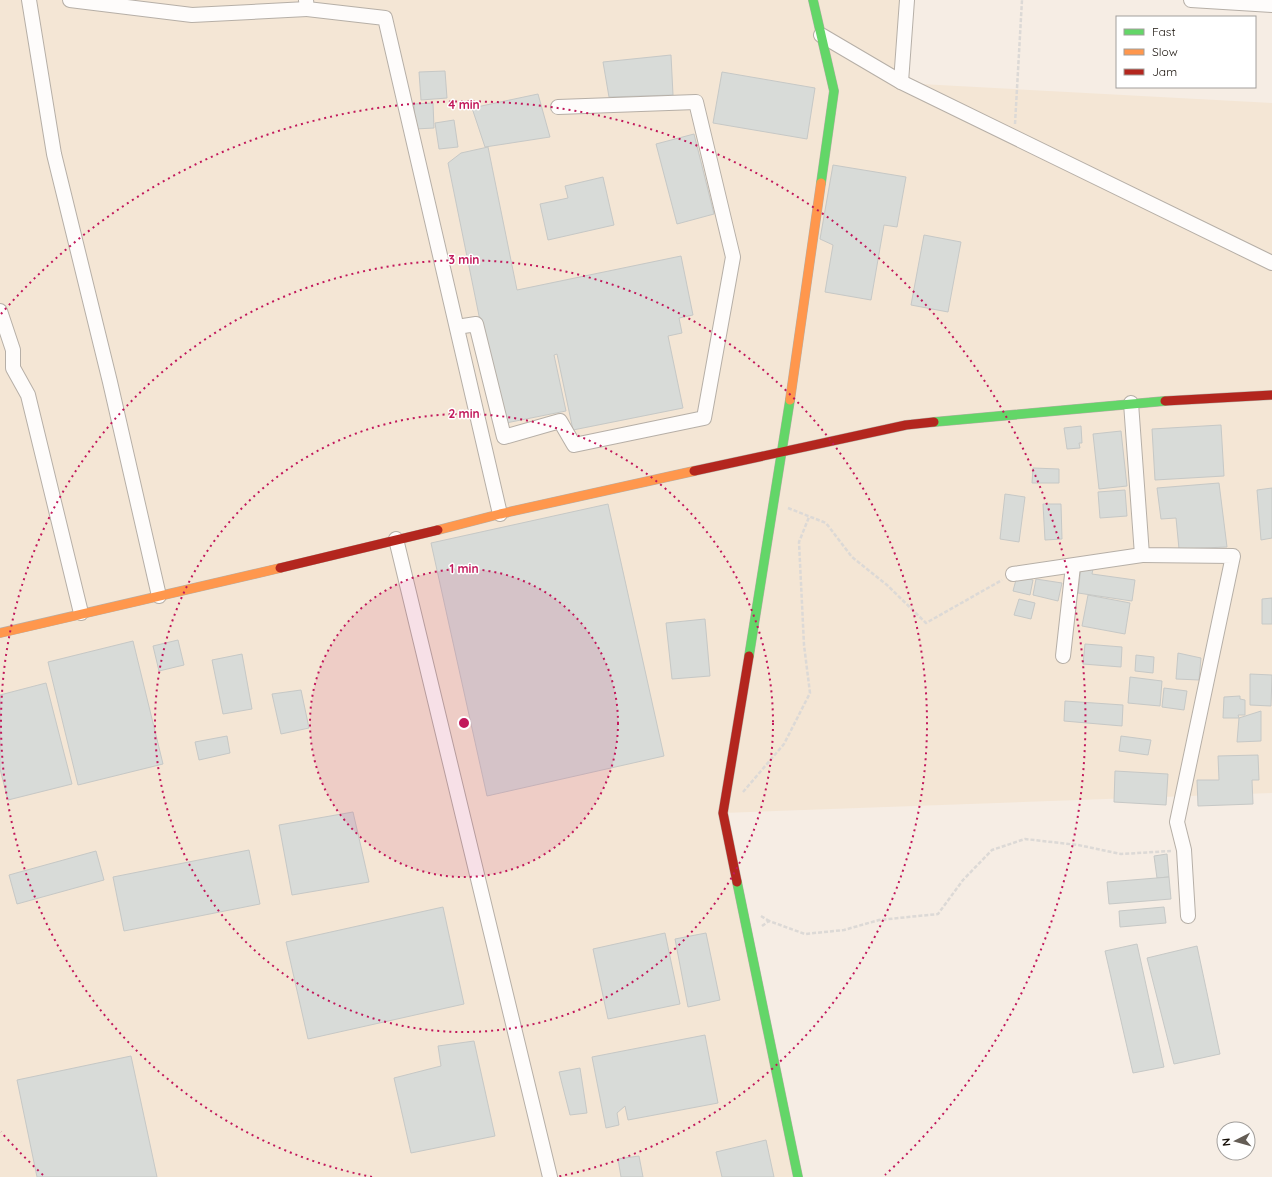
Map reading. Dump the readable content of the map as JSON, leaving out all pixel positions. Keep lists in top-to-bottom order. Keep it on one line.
{"legend":["Fast","Slow","Jam"],"north":"left","rings":["4 min","3 min","2 min","1 min"]}
